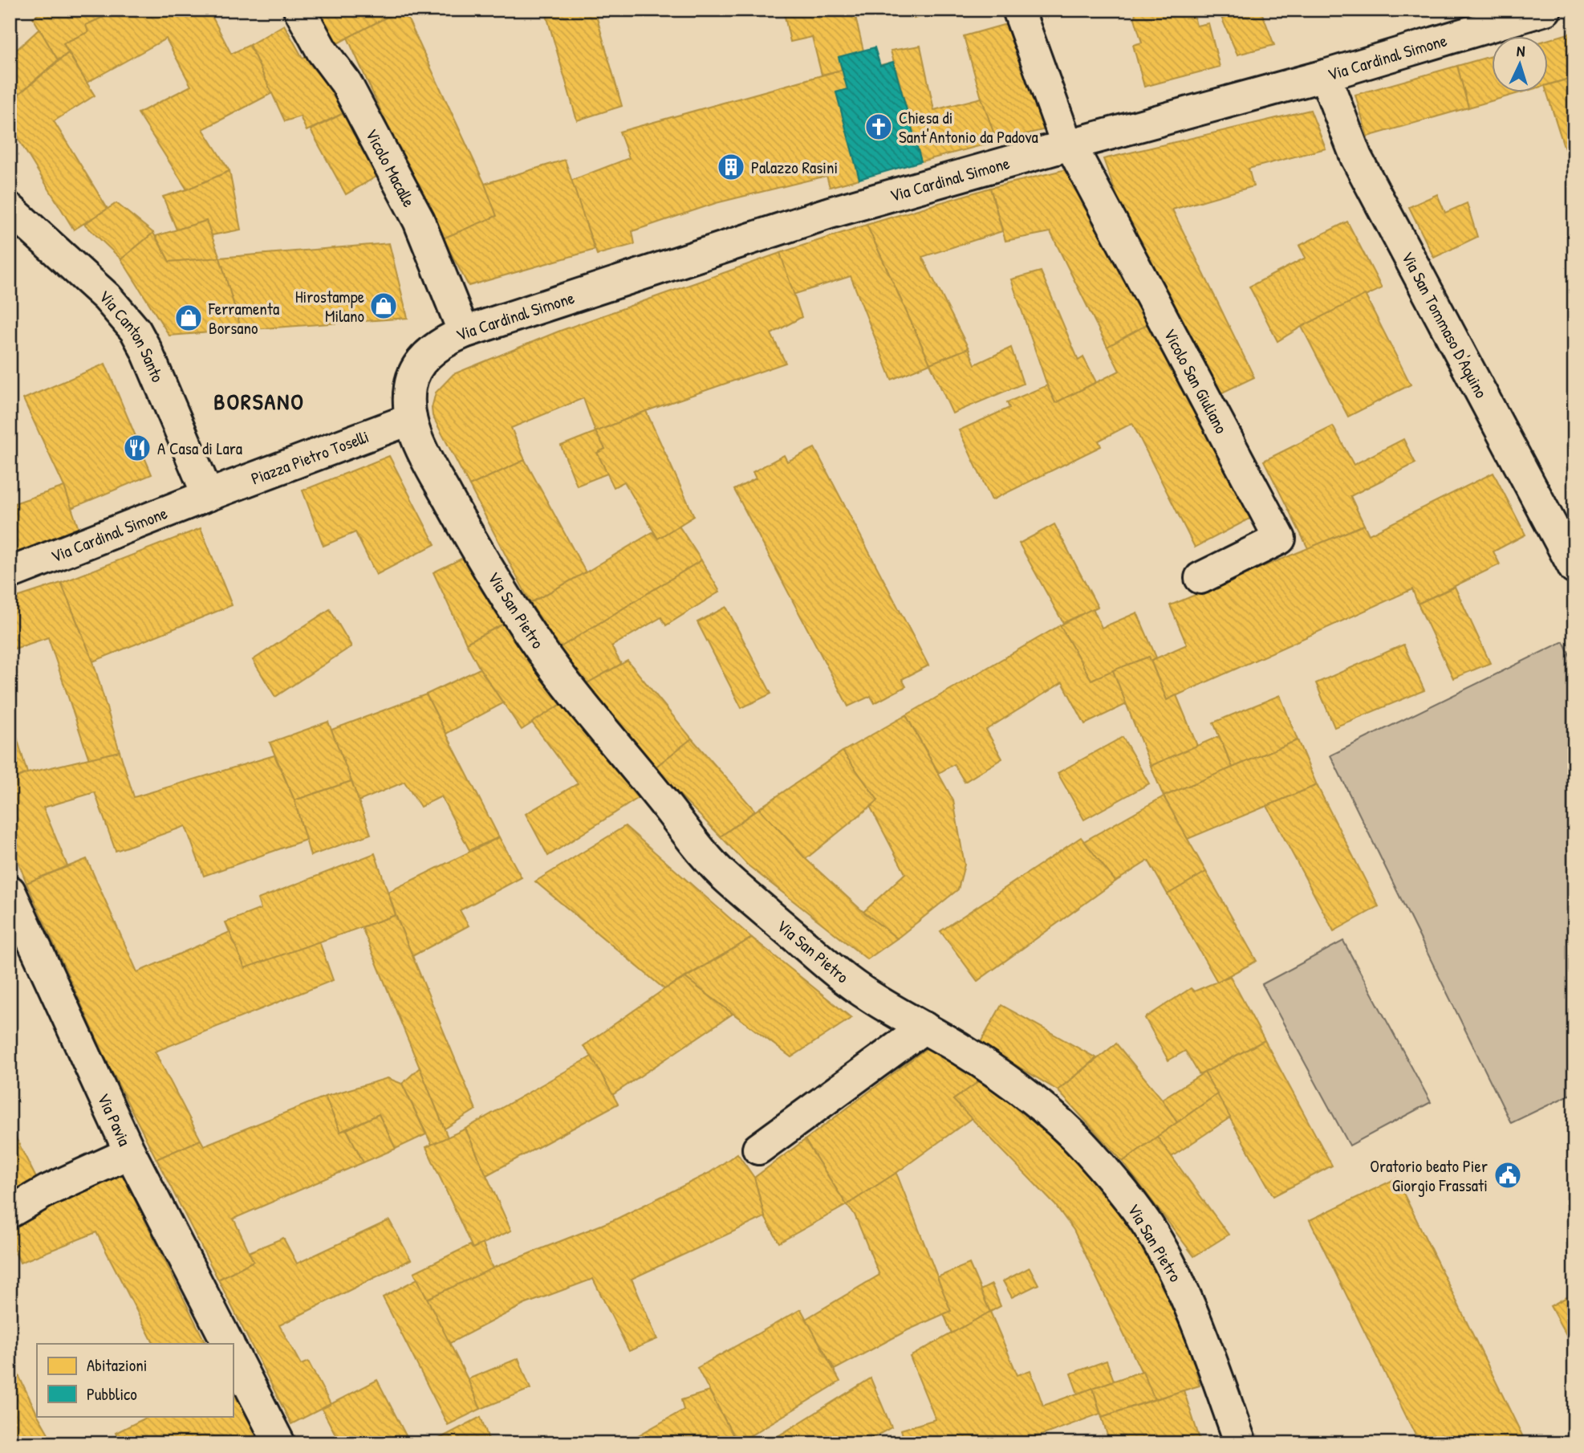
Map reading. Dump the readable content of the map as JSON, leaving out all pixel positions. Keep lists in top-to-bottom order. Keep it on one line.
{"streets":{"street":["Via Cardinal Simone","Vicolo Macalle","Via San Tommaso D'Aquino","Via Canton Santo","Vicolo San Giuliano","Piazza Pietro Toselli","Via San Pietro","Via Pavia"]},"crossings":[["Via Cardinal Simone","Vicolo Macalle"],["Via Cardinal Simone","Via San Tommaso D'Aquino"],["Via Cardinal Simone","Via Canton Santo"],["Via Cardinal Simone","Vicolo San Giuliano"],["Via Cardinal Simone","Piazza Pietro Toselli"],["Via Cardinal Simone","Via San Pietro"],["Via Canton Santo","Piazza Pietro Toselli"],["Piazza Pietro Toselli","Via San Pietro"]],"districts":["BORSANO"],"places":{"church":["Chiesa di Sant'Antonio da Padova"],"building":["Palazzo Rasini"],"shop":["Hirostampe Milano","Ferramenta Borsano"],"restaurant":["A Casa di Lara"],"public building":["Oratorio beato Pier Giorgio Frassati"]},"legend":["Abitazioni","Pubblico"],"north":"top"}
